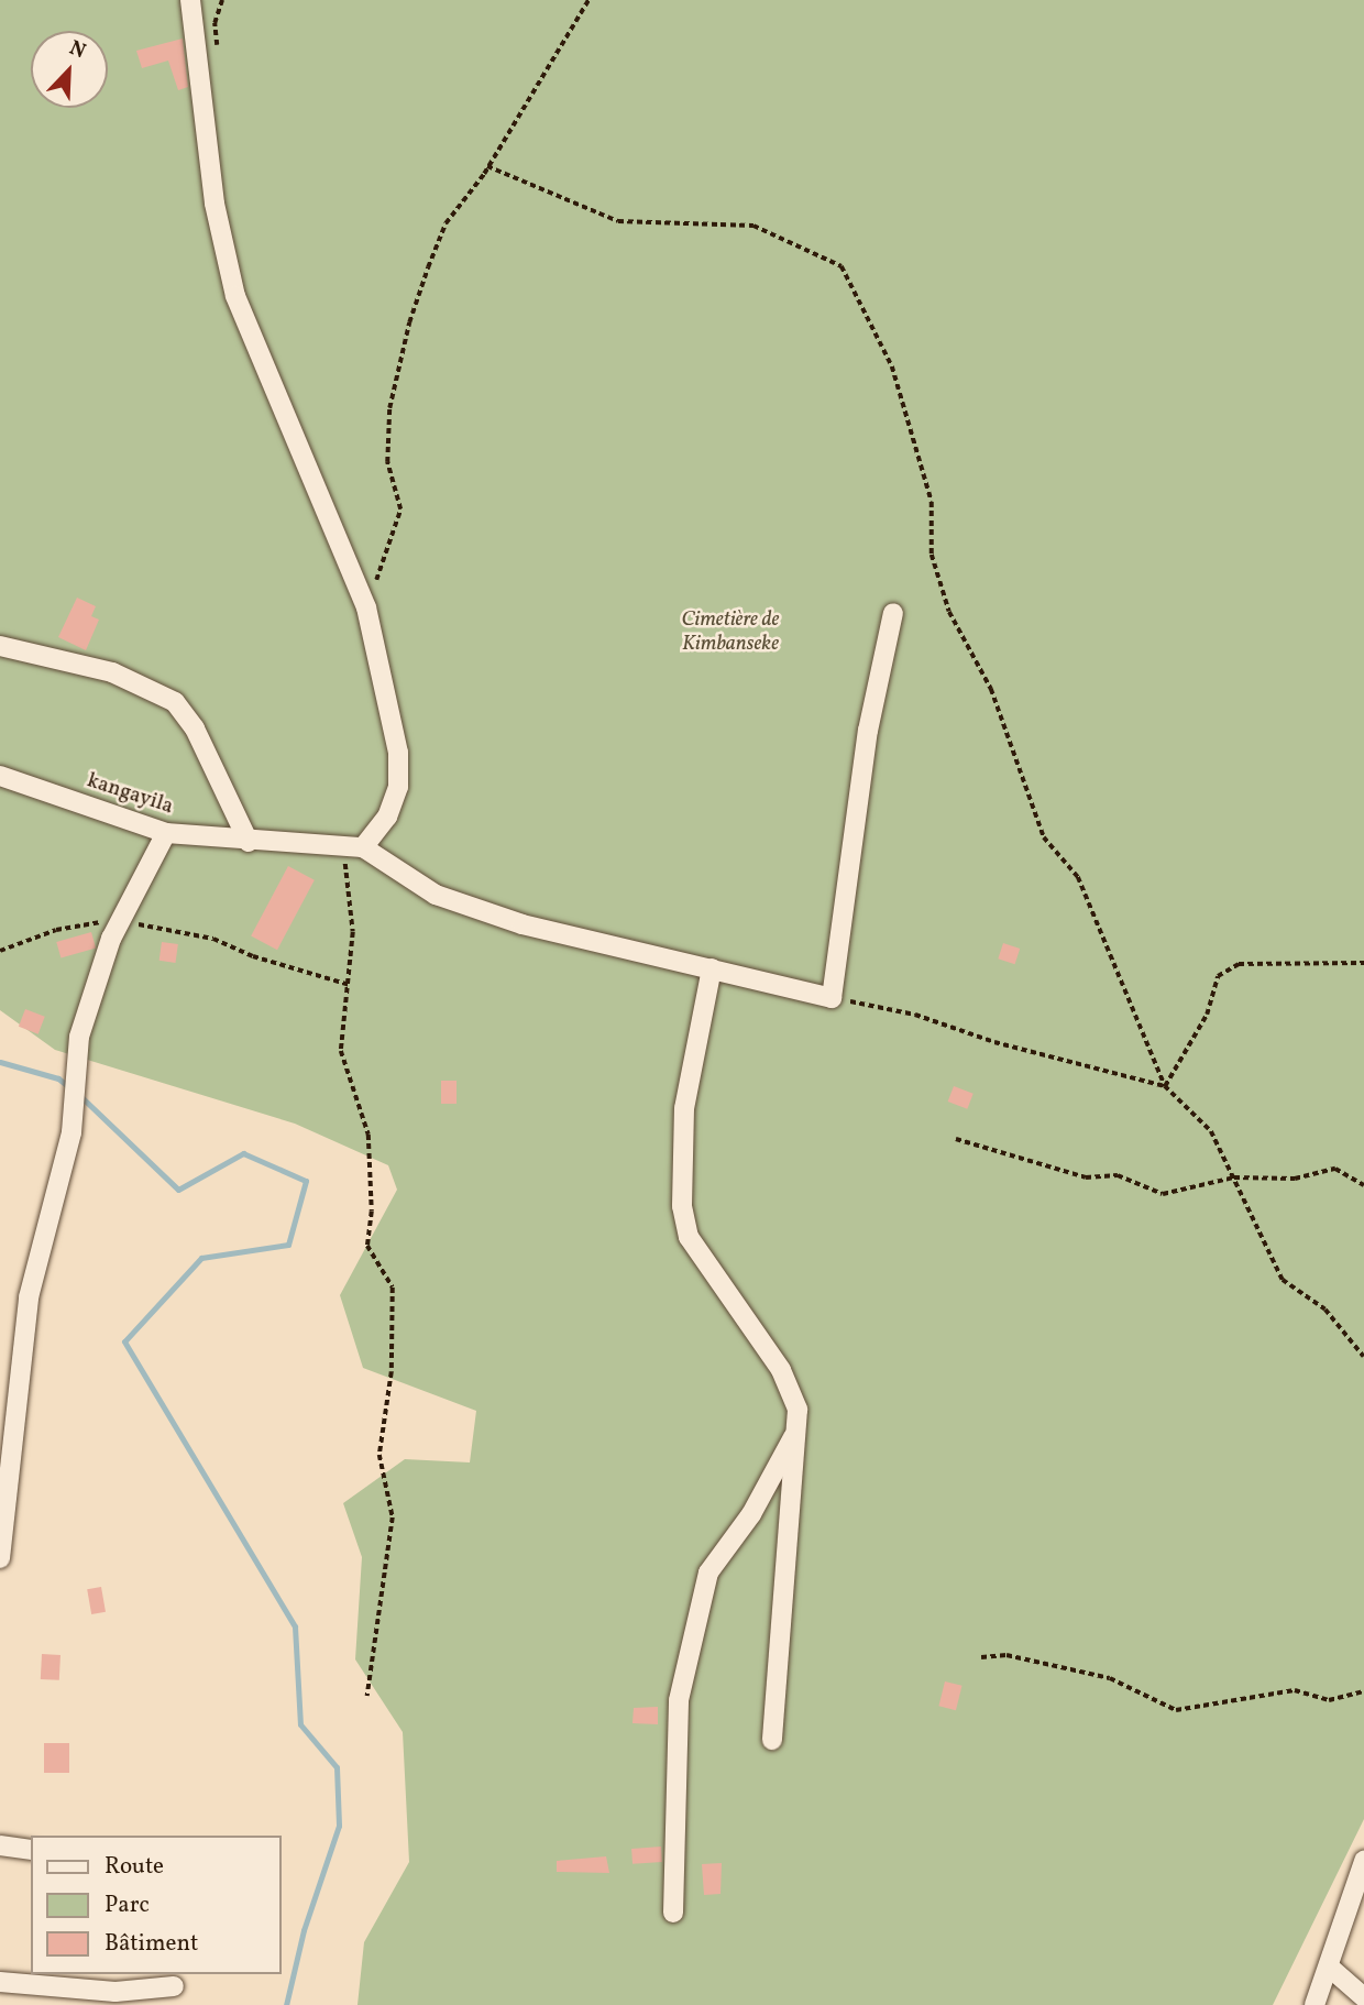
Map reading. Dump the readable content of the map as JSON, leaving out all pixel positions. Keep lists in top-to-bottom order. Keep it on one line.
{"streets":{"street":["kangayila"]},"parks":["Cimetière de Kimbanseke"],"legend":["Route","Parc","Bâtiment"],"north":"top right"}
